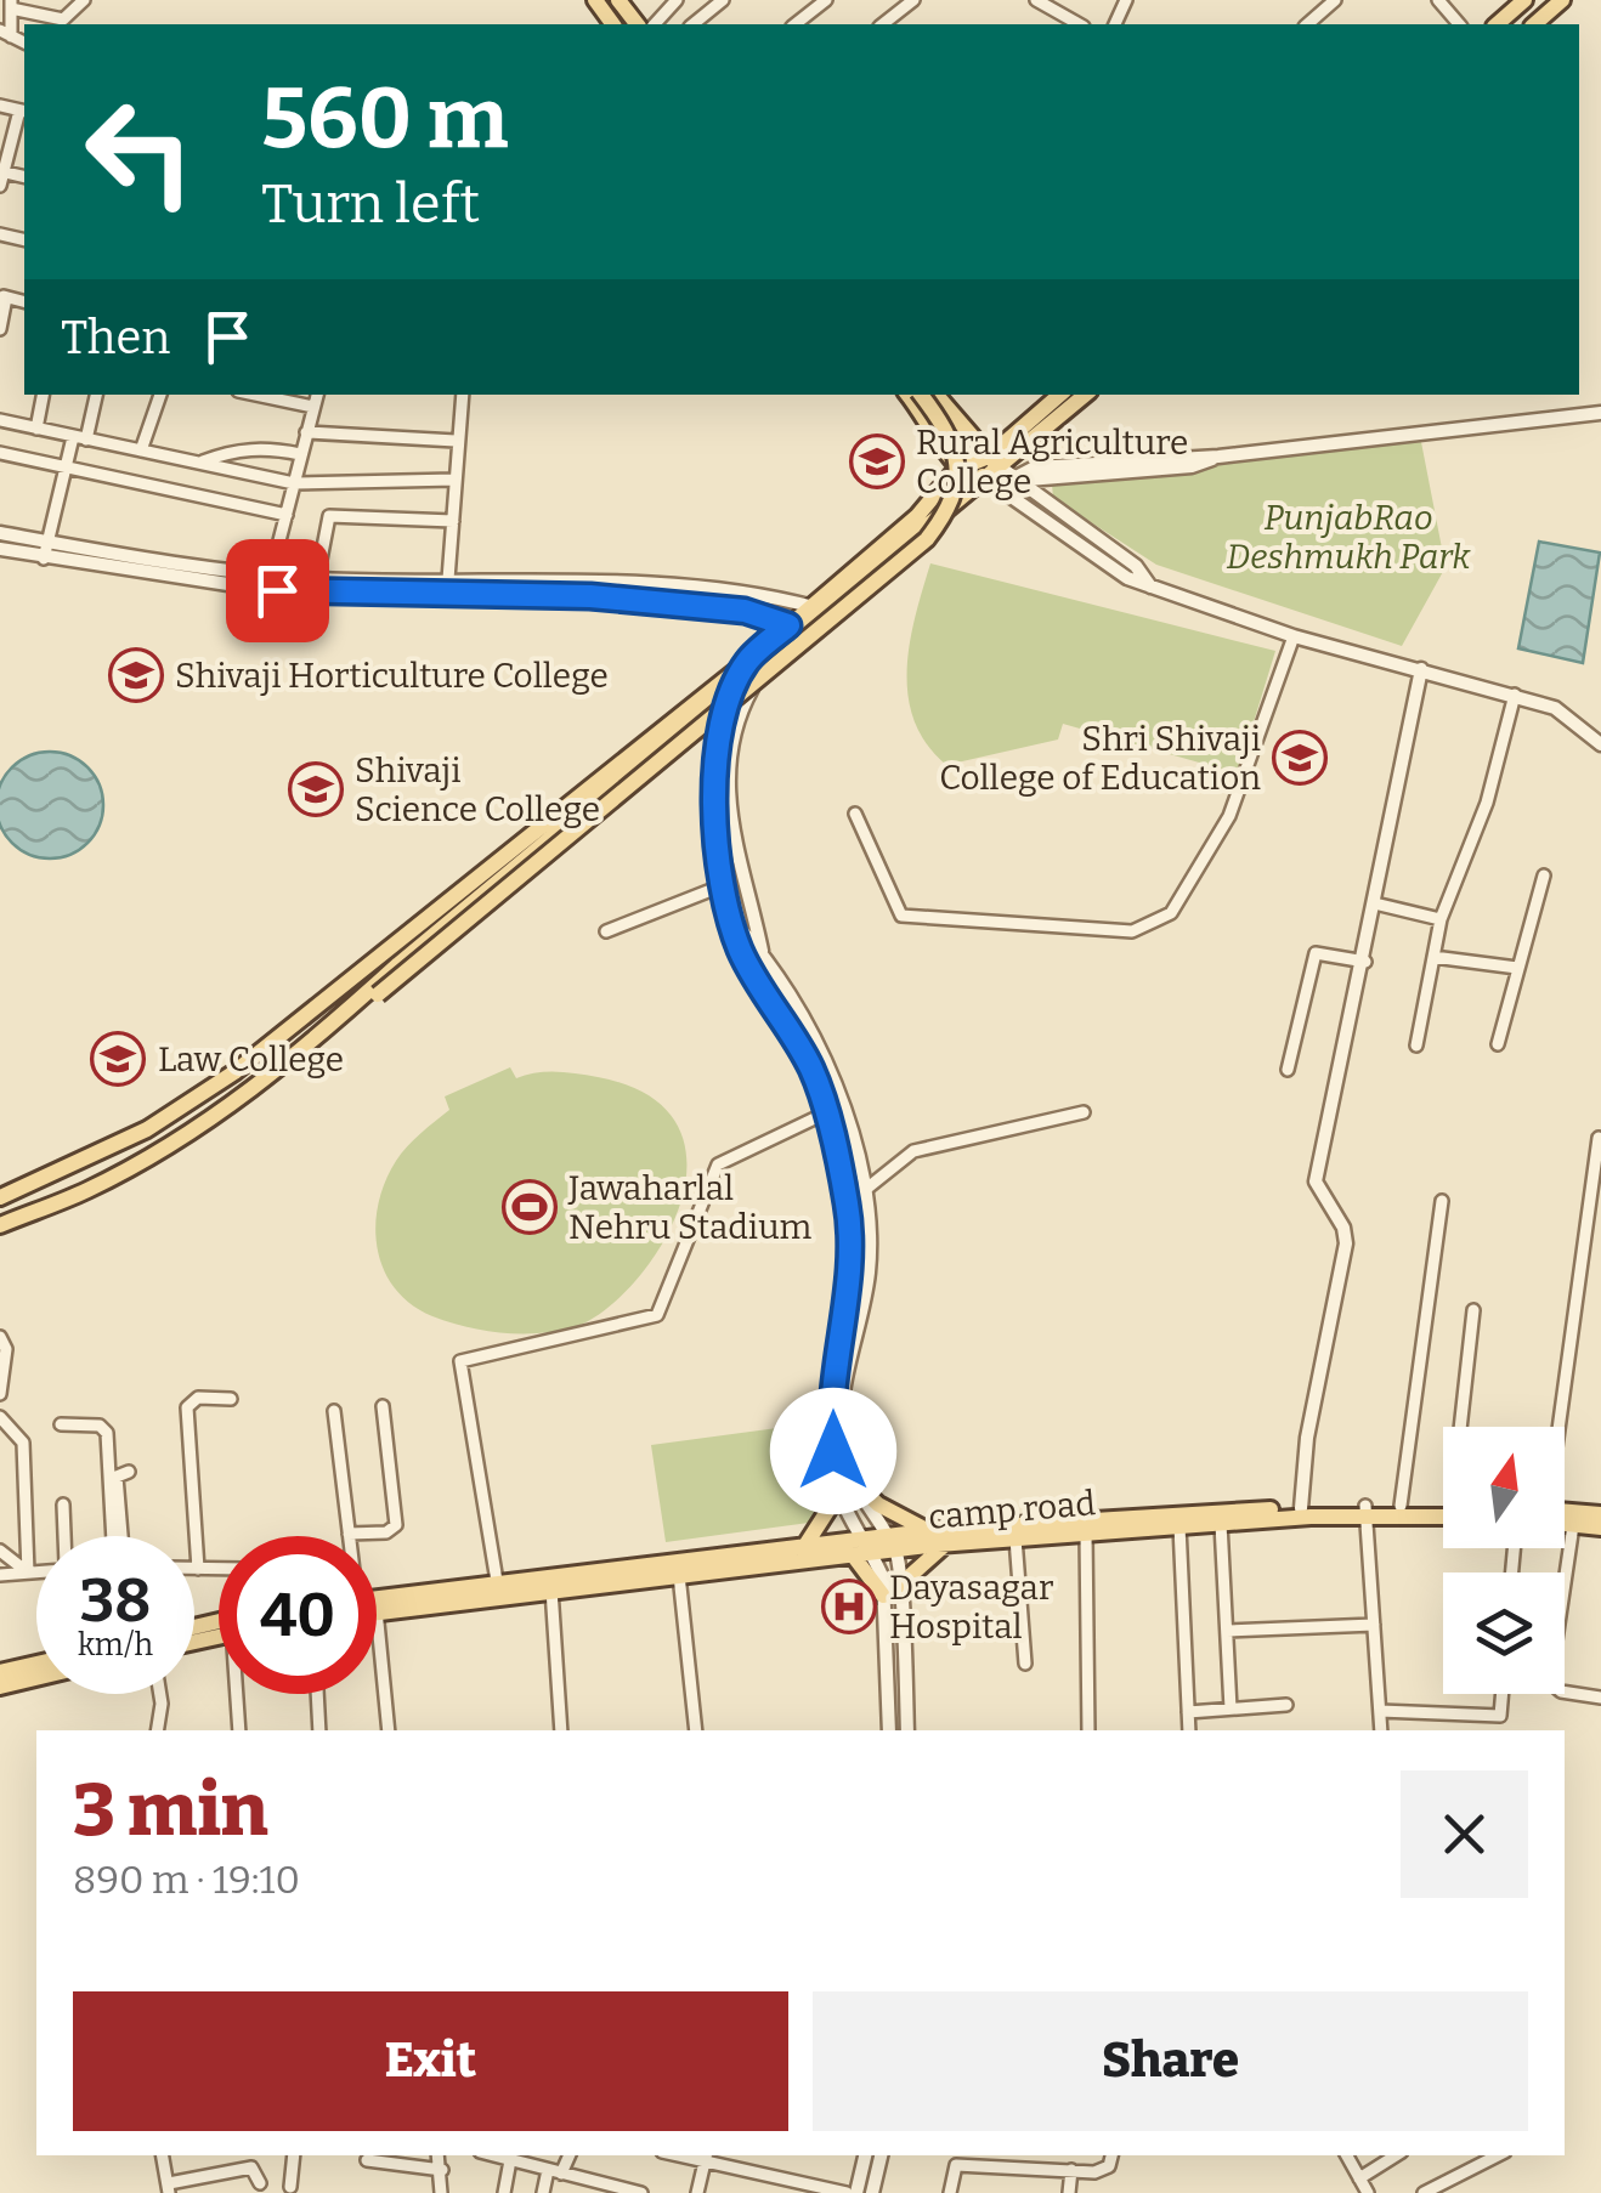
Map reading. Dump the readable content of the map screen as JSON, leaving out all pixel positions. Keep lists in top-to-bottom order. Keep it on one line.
{"streets":{"main road":["camp road"]},"parks":["PunjabRao Deshmukh Park"],"places":{"school or university":["Rural Agriculture College","Shivaji Horticulture College","Shri Shivaji College of Education","Shivaji Science College","Law College"],"sports":["Jawaharlal Nehru Stadium"],"hospital":["Dayasagar Hospital"]},"north":"top","page":{"turn":["560 m","Turn left"],"then":"Then","speed":"38 km/h","limit":"40","heading":["3 min","890 m · 19:10"],"buttons":["Exit","Share"]}}
